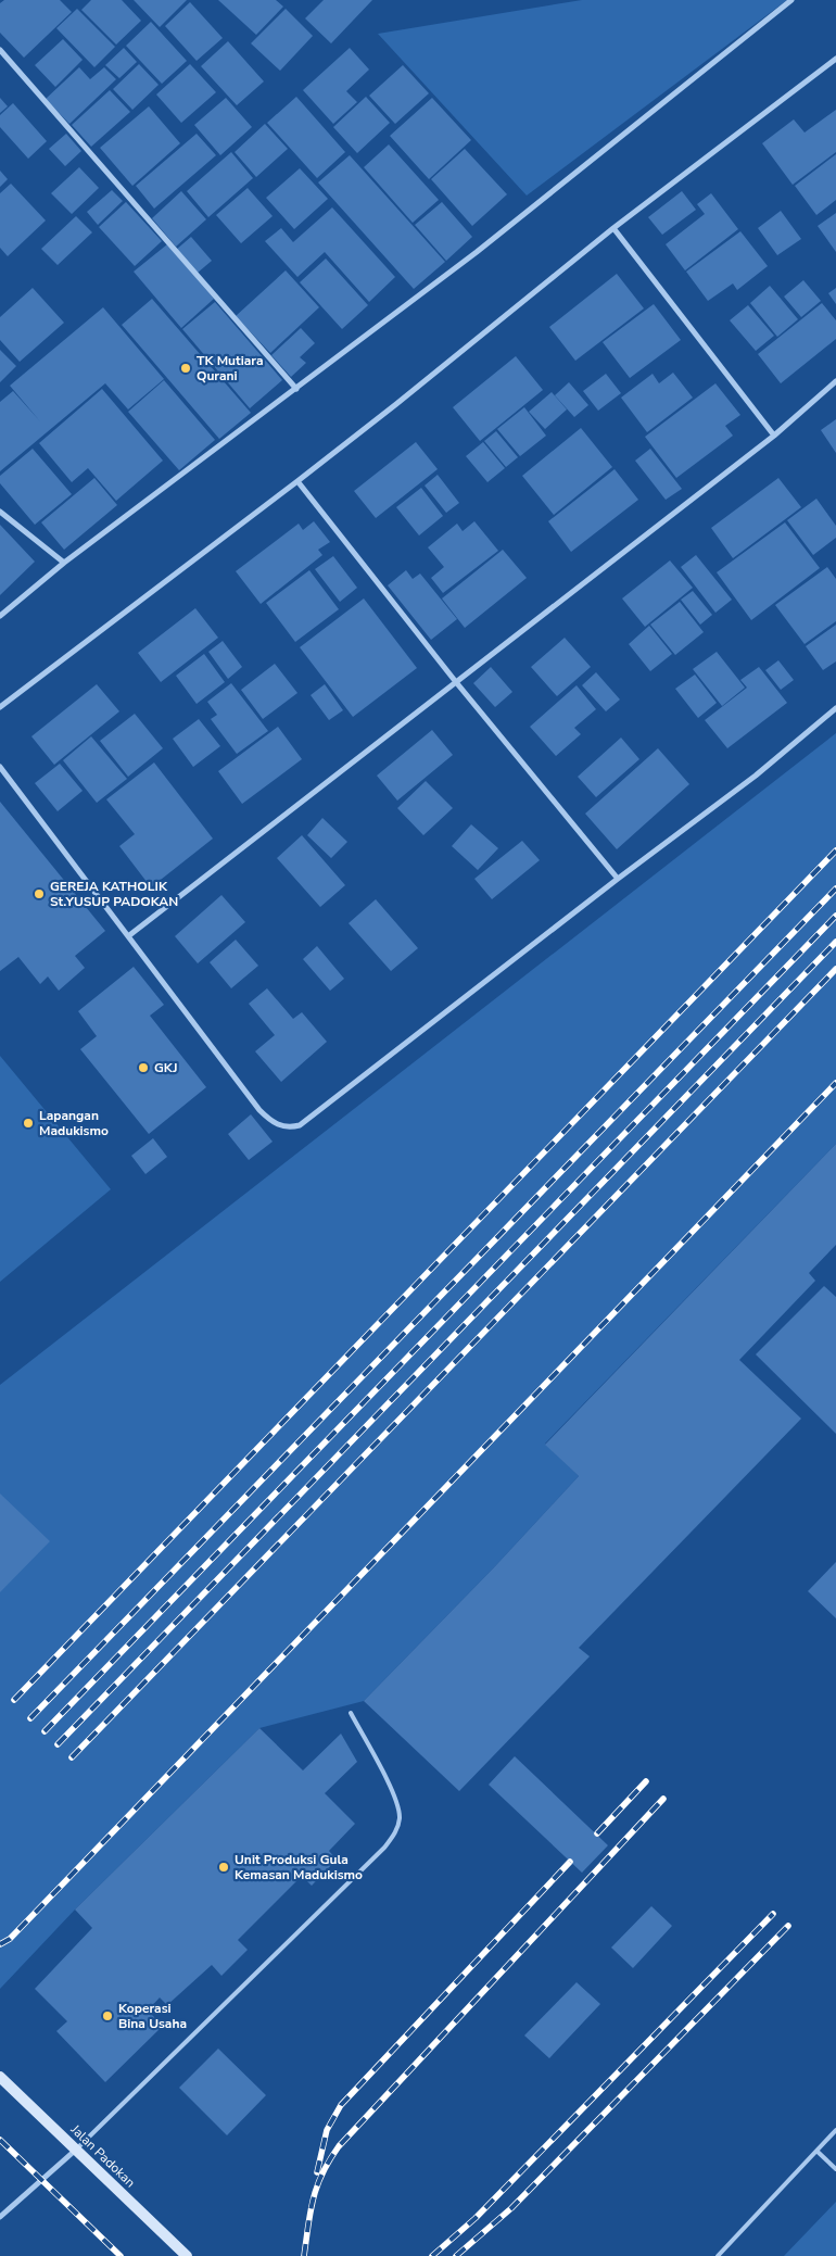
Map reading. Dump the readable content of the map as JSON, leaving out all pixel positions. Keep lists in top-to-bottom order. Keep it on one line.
{"streets":{"street":["Jalan Padokan"]},"places":["TK Mutiara Qurani","GEREJA KATHOLIK St.YUSUP PADOKAN","GKJ","Lapangan Madukismo","Unit Produksi Gula Kemasan Madukismo","Koperasi Bina Usaha"]}
